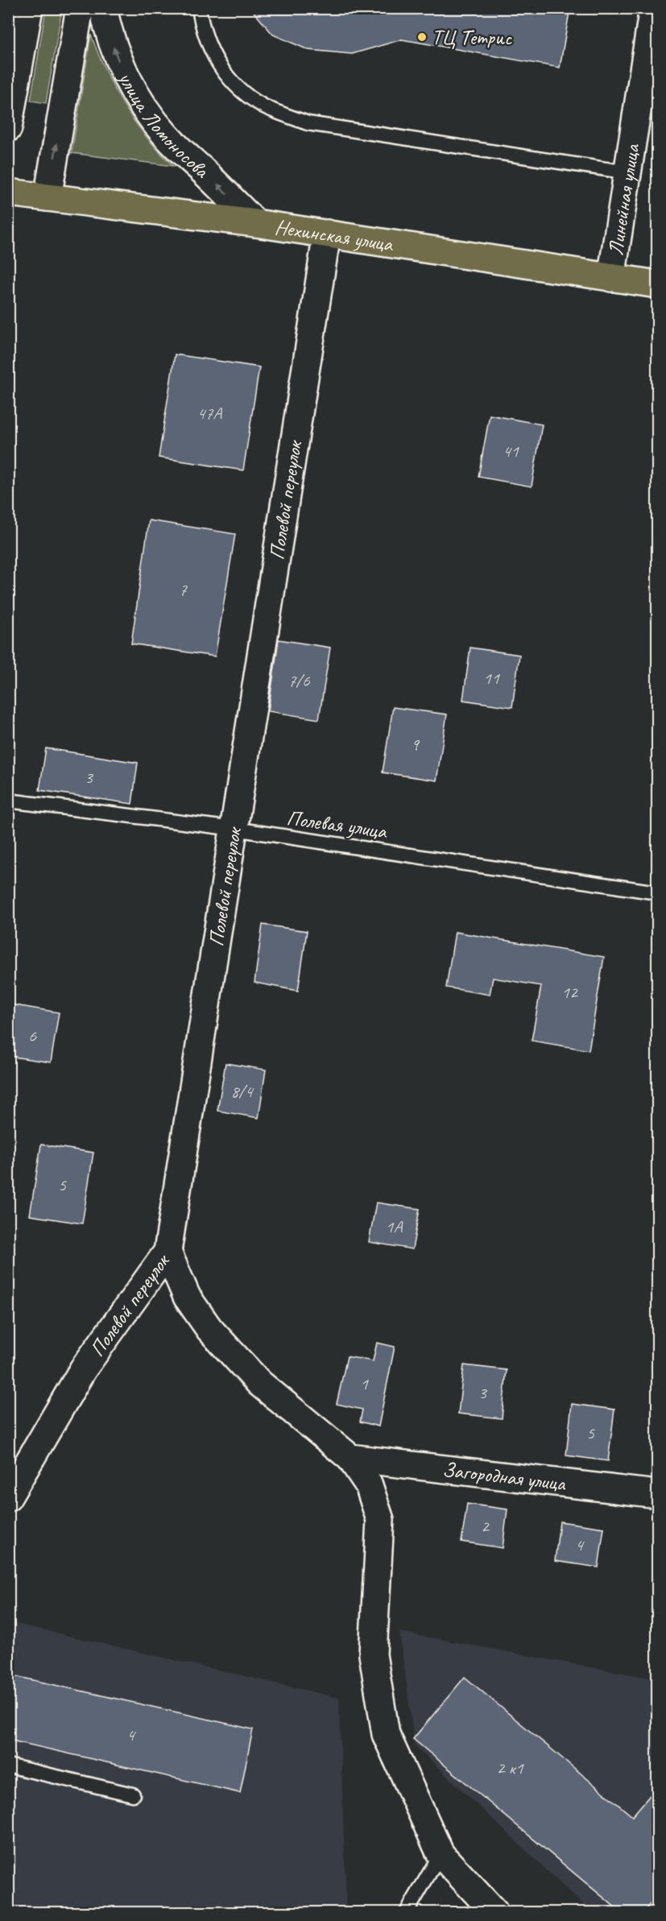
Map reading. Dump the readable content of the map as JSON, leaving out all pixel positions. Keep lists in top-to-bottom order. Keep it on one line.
{"streets":{"main road":["Нехинская улица"],"street":["улица Ломоносова","Линейная улица","Полевой переулок","Загородная улица"],"lane":["Полевая улица"]},"crossings":[["улица Ломоносова","Нехинская улица"],["Линейная улица","Нехинская улица"],["Нехинская улица","Полевой переулок"],["Полевой переулок","Полевая улица"]],"one_way":["улица Ломоносова"],"places":["ТЦ Тетрис"],"house_numbers":["47А","41","7","11","7/6","9","3","12","6","8/4","5","1А","1","3","5","2","4","4","2 к1"]}
